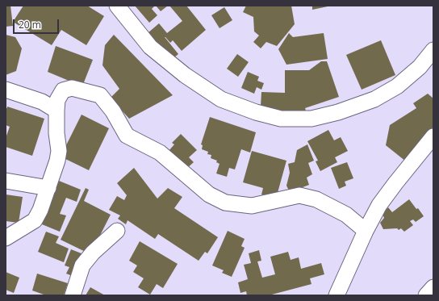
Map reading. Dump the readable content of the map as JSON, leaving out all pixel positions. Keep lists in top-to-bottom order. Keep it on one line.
{"scale_bar":"20 m"}
